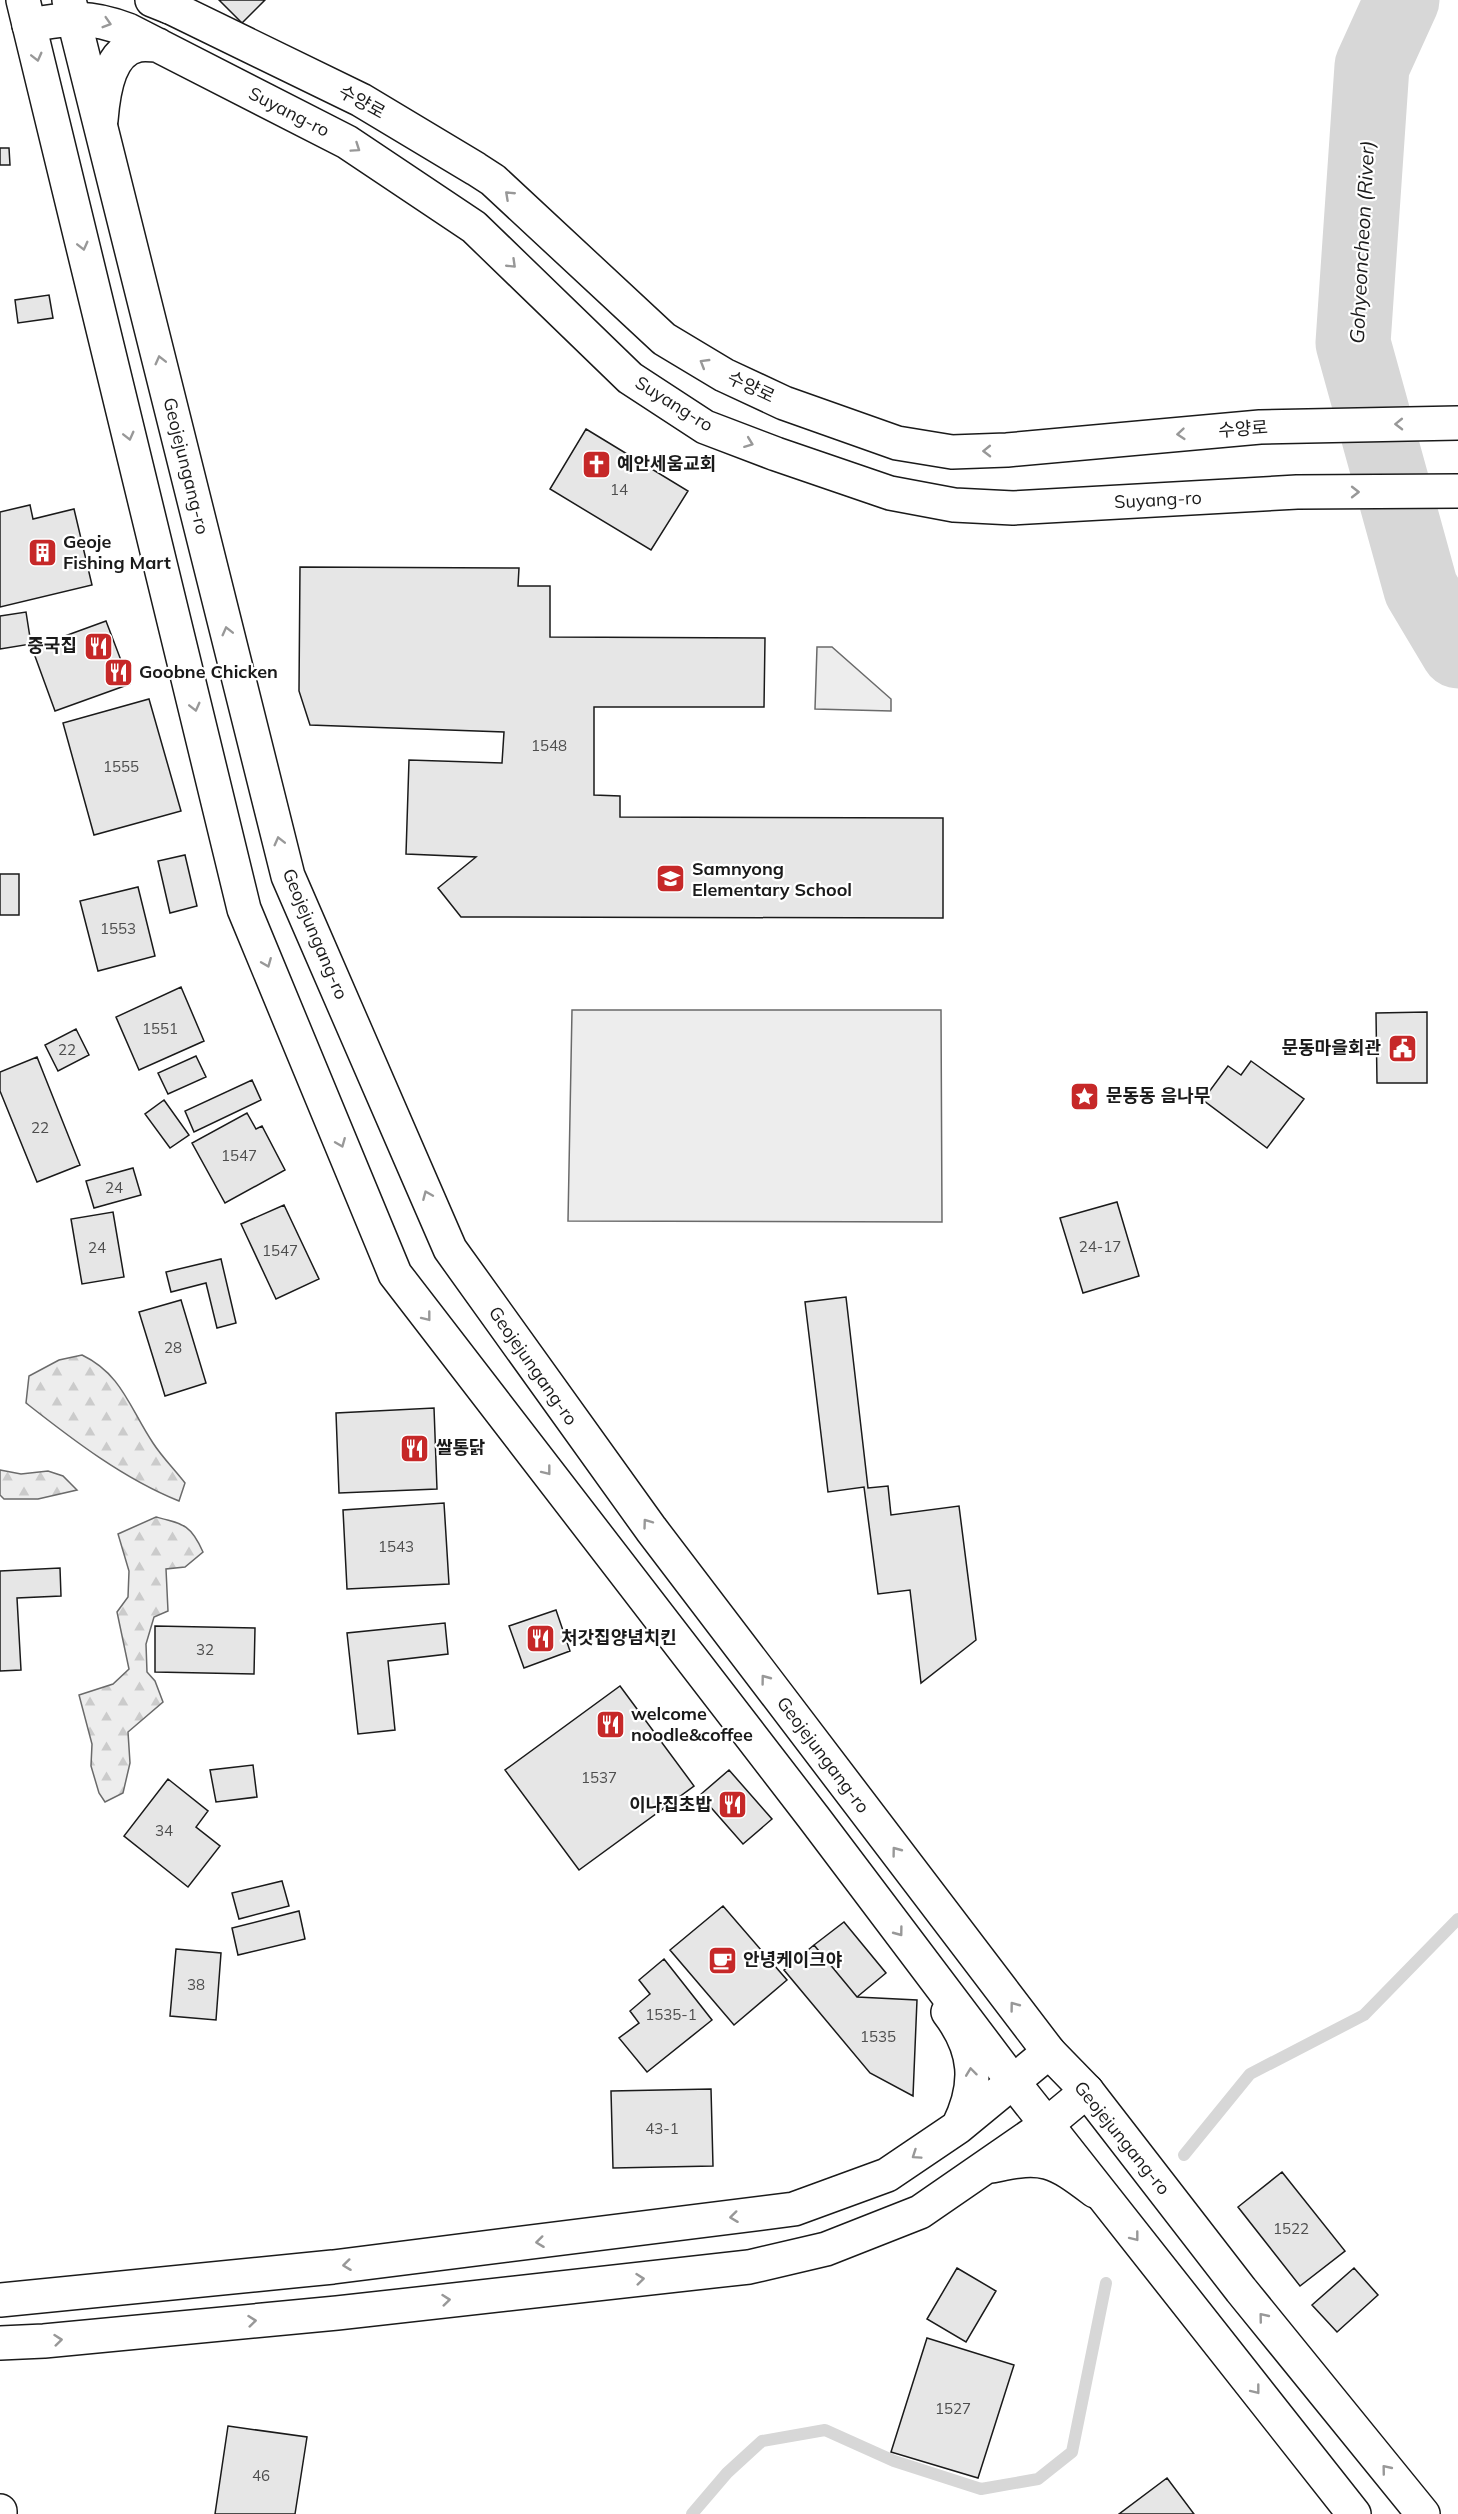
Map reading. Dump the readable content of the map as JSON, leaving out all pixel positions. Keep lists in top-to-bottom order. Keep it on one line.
{"streets":{"main road":["수양로","Suyang-ro","Geojejungang-ro"]},"crossings":[["Suyang-ro","Geojejungang-ro"]],"one_way":["수양로","Suyang-ro"],"water":["Gohyeoncheon (River)"],"places":{"church":["예안세움교회"],"building":["Geoje Fishing Mart"],"restaurant":["중국집","Goobne Chicken","쌀통닭","처갓집양념치킨","welcome noodle&coffee","이나집초밥"],"school or university":["Samnyong Elementary School"],"public building":["문동마을회관"],"place":["문동동 음나무"],"cafe":["안녕케이크야"]},"house_numbers":["14","1548","1555","1553","1551","22","22","1547","24","24-17","24","1547","28","1543","32","1537","34","38","1535-1","1535","43-1","1522","1527","46"]}
